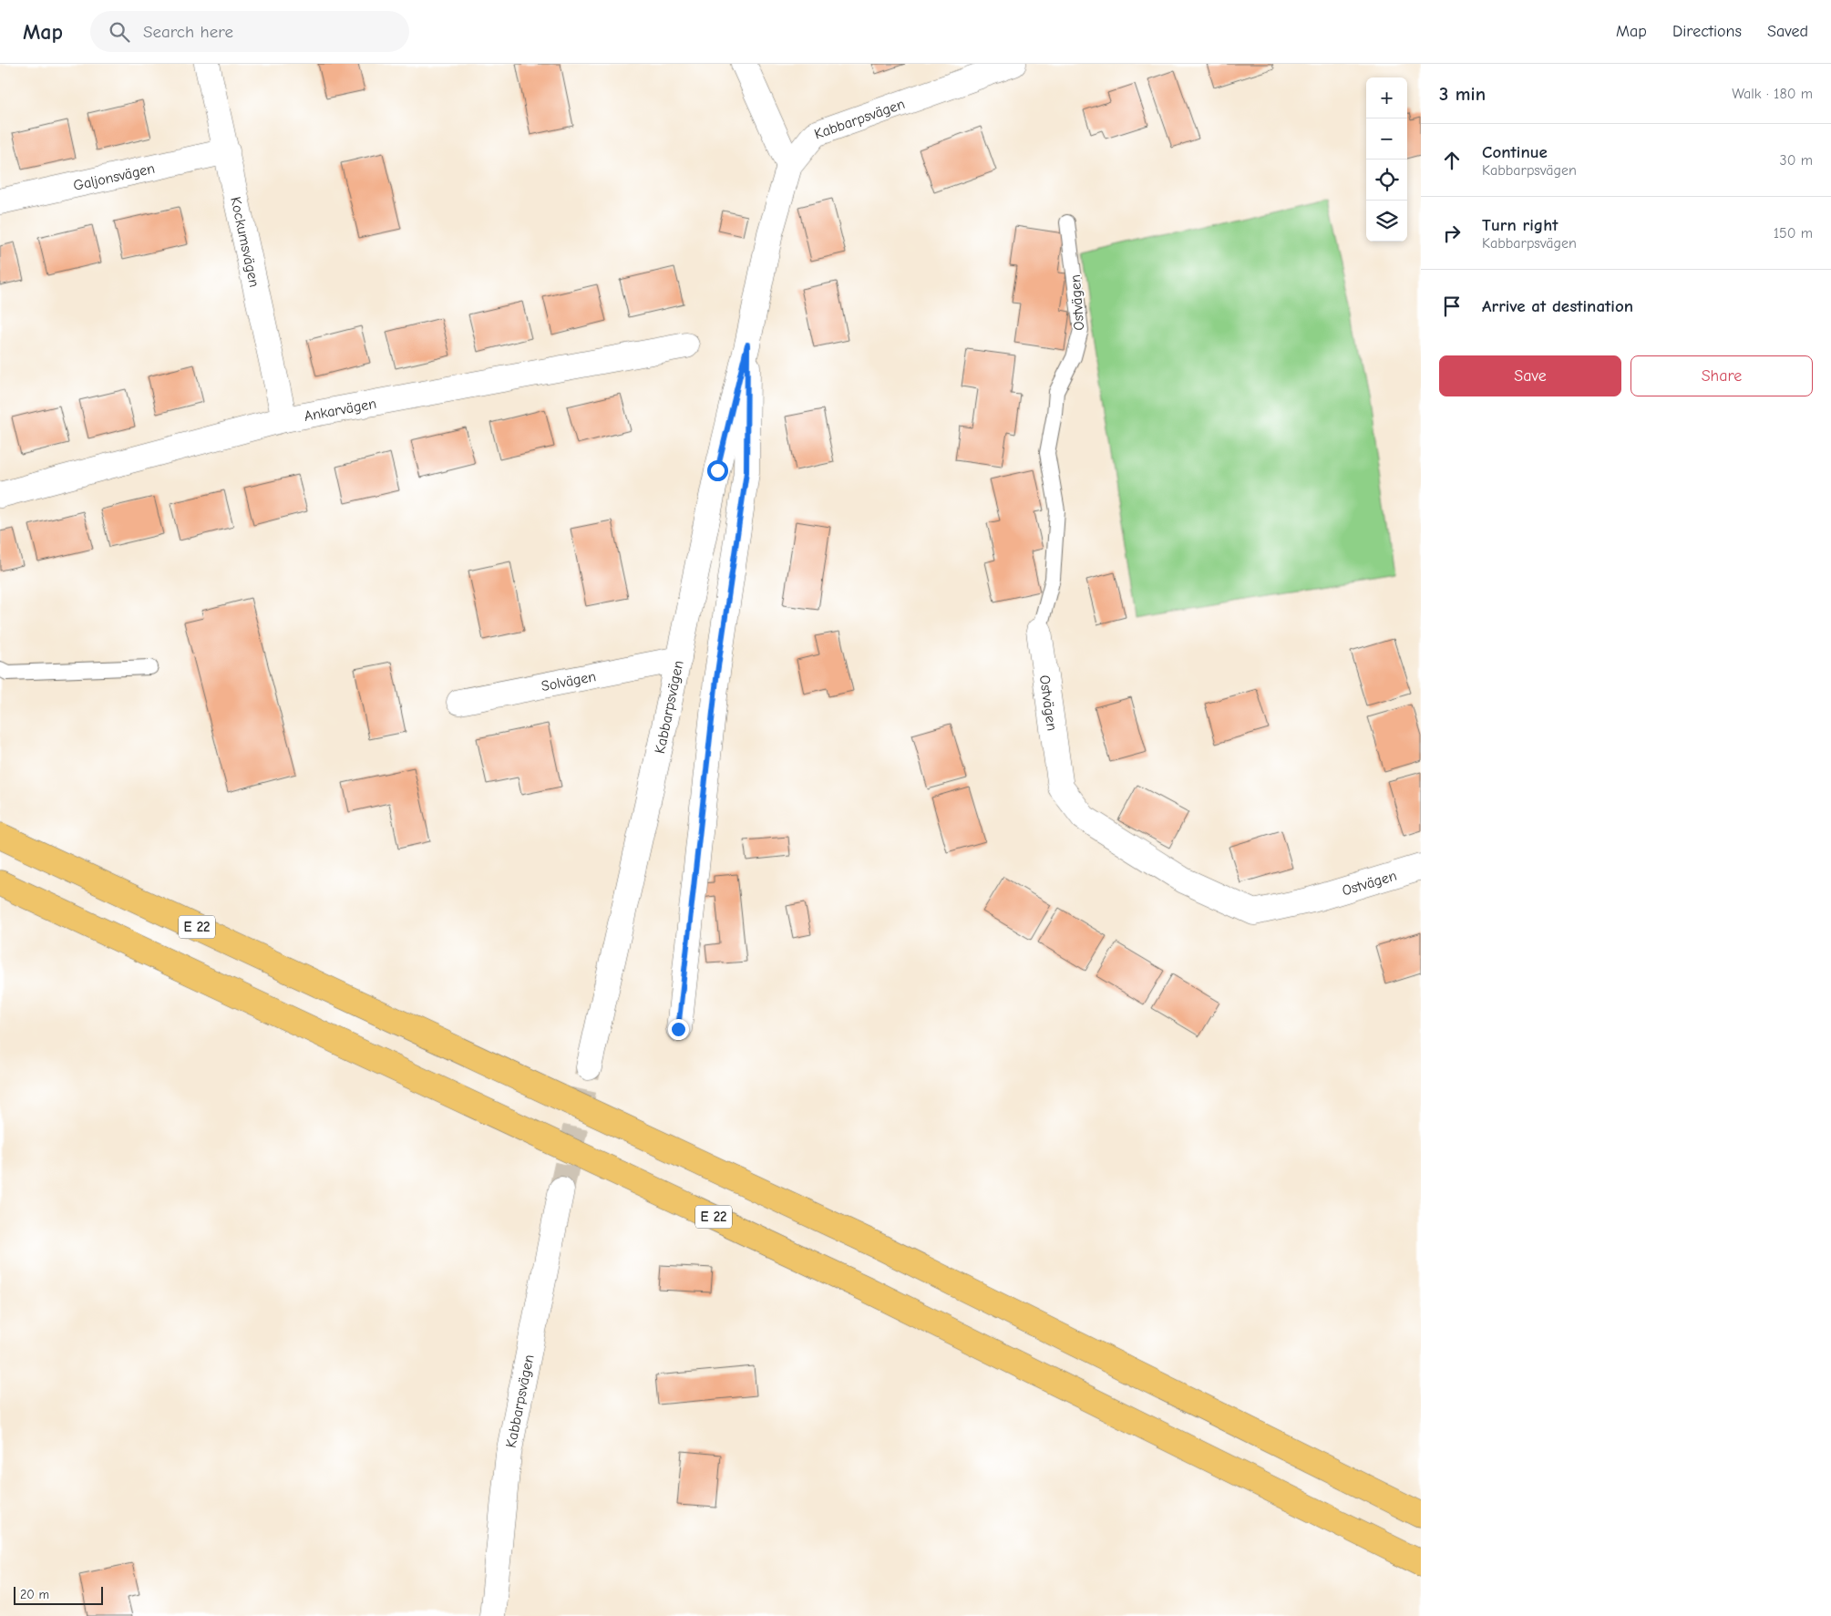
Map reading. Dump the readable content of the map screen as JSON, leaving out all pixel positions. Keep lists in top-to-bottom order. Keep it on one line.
{"streets":{"highway":["E 22"],"street":["Kabbarpsvägen","Galjonsvägen","Kockumsvägen","Ostvägen","Ankarvägen","Solvägen"]},"crossings":[["Kabbarpsvägen","Solvägen"],["Galjonsvägen","Kockumsvägen"],["Kockumsvägen","Ankarvägen"]],"scale_bar":"20 m","page":{"header":"Map","search":"Search here","nav":["Map","Directions","Saved"],"heading":["3 min","Walk · 180 m"],"map_buttons":["+","−"],"list":[["Continue","Kabbarpsvägen","30 m"],["Turn right","Kabbarpsvägen","150 m"],"Arrive at destination"],"buttons":["Save","Share"],"scale":"20 m"}}
